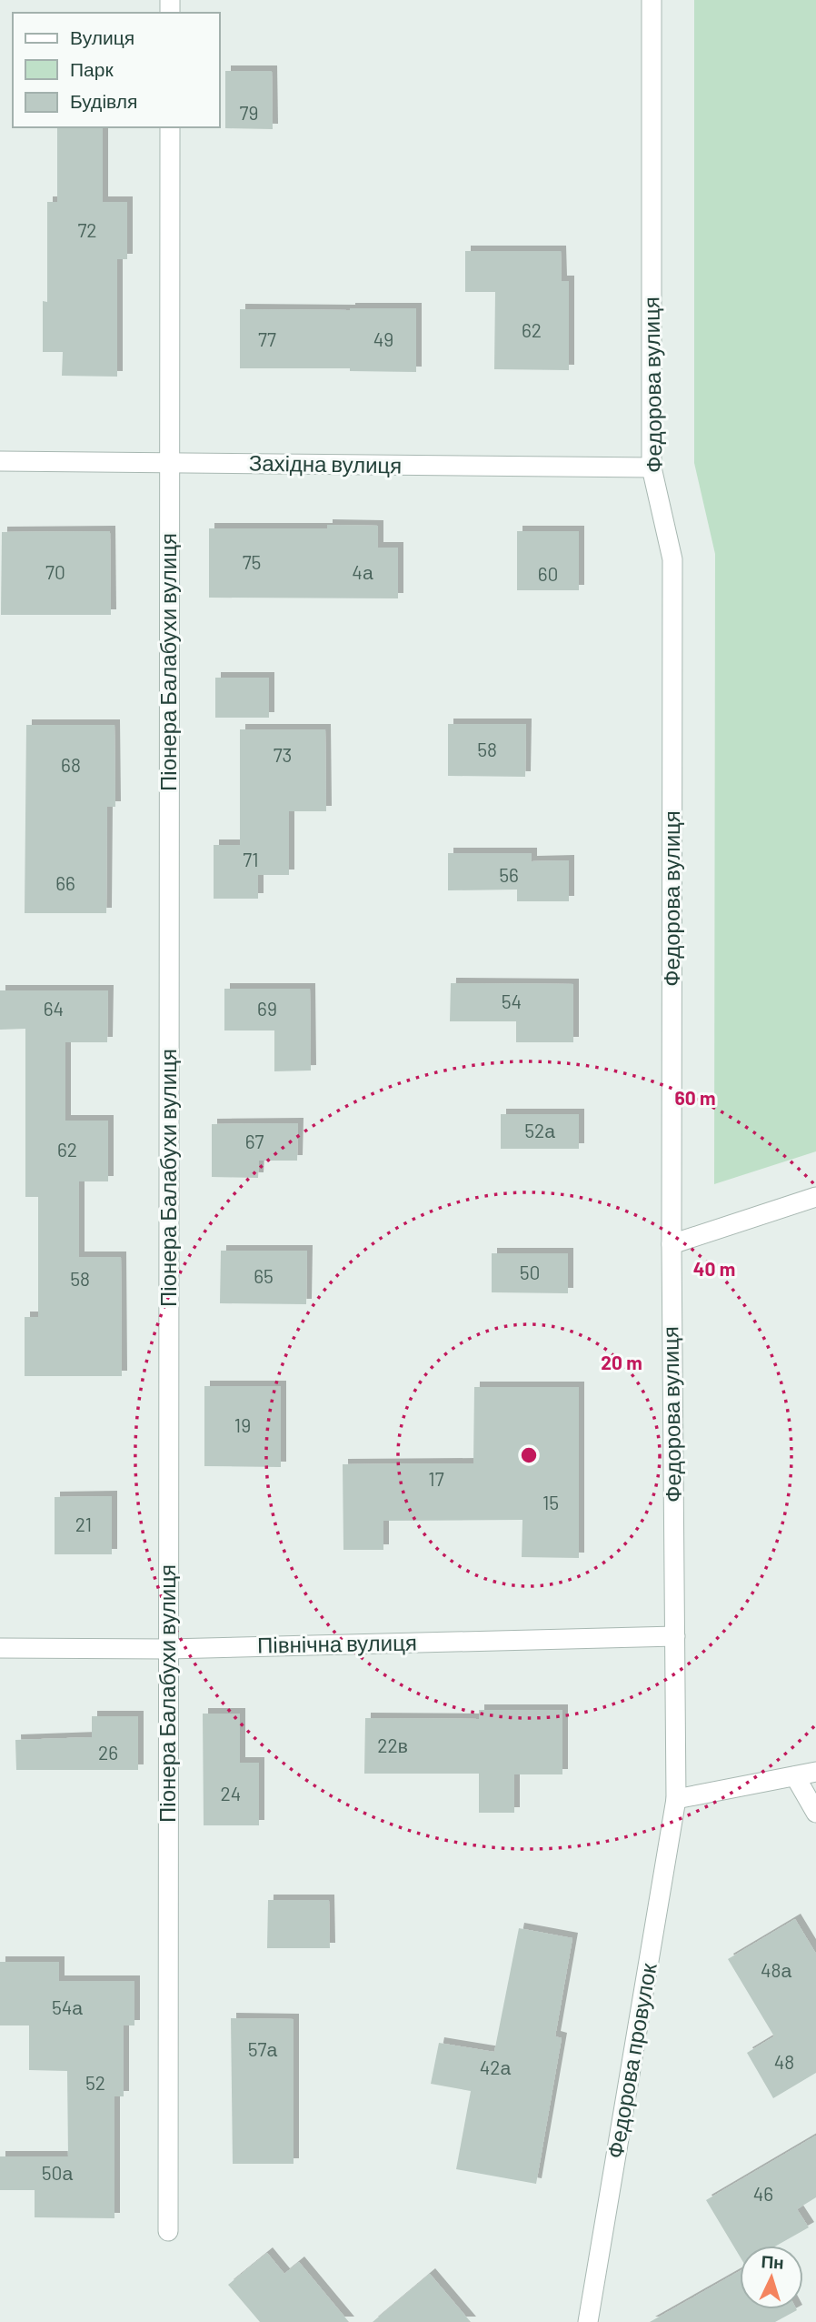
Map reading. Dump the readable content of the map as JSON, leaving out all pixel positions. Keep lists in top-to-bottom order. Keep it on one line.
{"streets":{"street":["Федорова вулиця","Західна вулиця","Піонера Балабухи вулиця","Північна вулиця","Федорова провулок"]},"crossings":[["Федорова вулиця","Західна вулиця"],["Федорова вулиця","Північна вулиця"],["Федорова вулиця","Федорова провулок"],["Західна вулиця","Піонера Балабухи вулиця"],["Піонера Балабухи вулиця","Північна вулиця"]],"house_numbers":["79","72","62","77","49","75","70","4а","60","58","73","68","71","56","66","54","64","69","52а","67","62","50","65","58","19","17","15","21","22в","26","24","48а","54а","57а","48","42а","52","50а","46"],"legend":["Вулиця","Парк","Будівля"],"north":"top","rings":["60 m","40 m","20 m"]}
